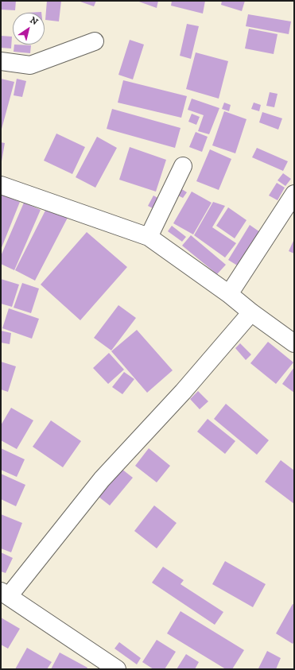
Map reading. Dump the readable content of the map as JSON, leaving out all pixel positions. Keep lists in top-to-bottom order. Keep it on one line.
{"north":"top right"}
